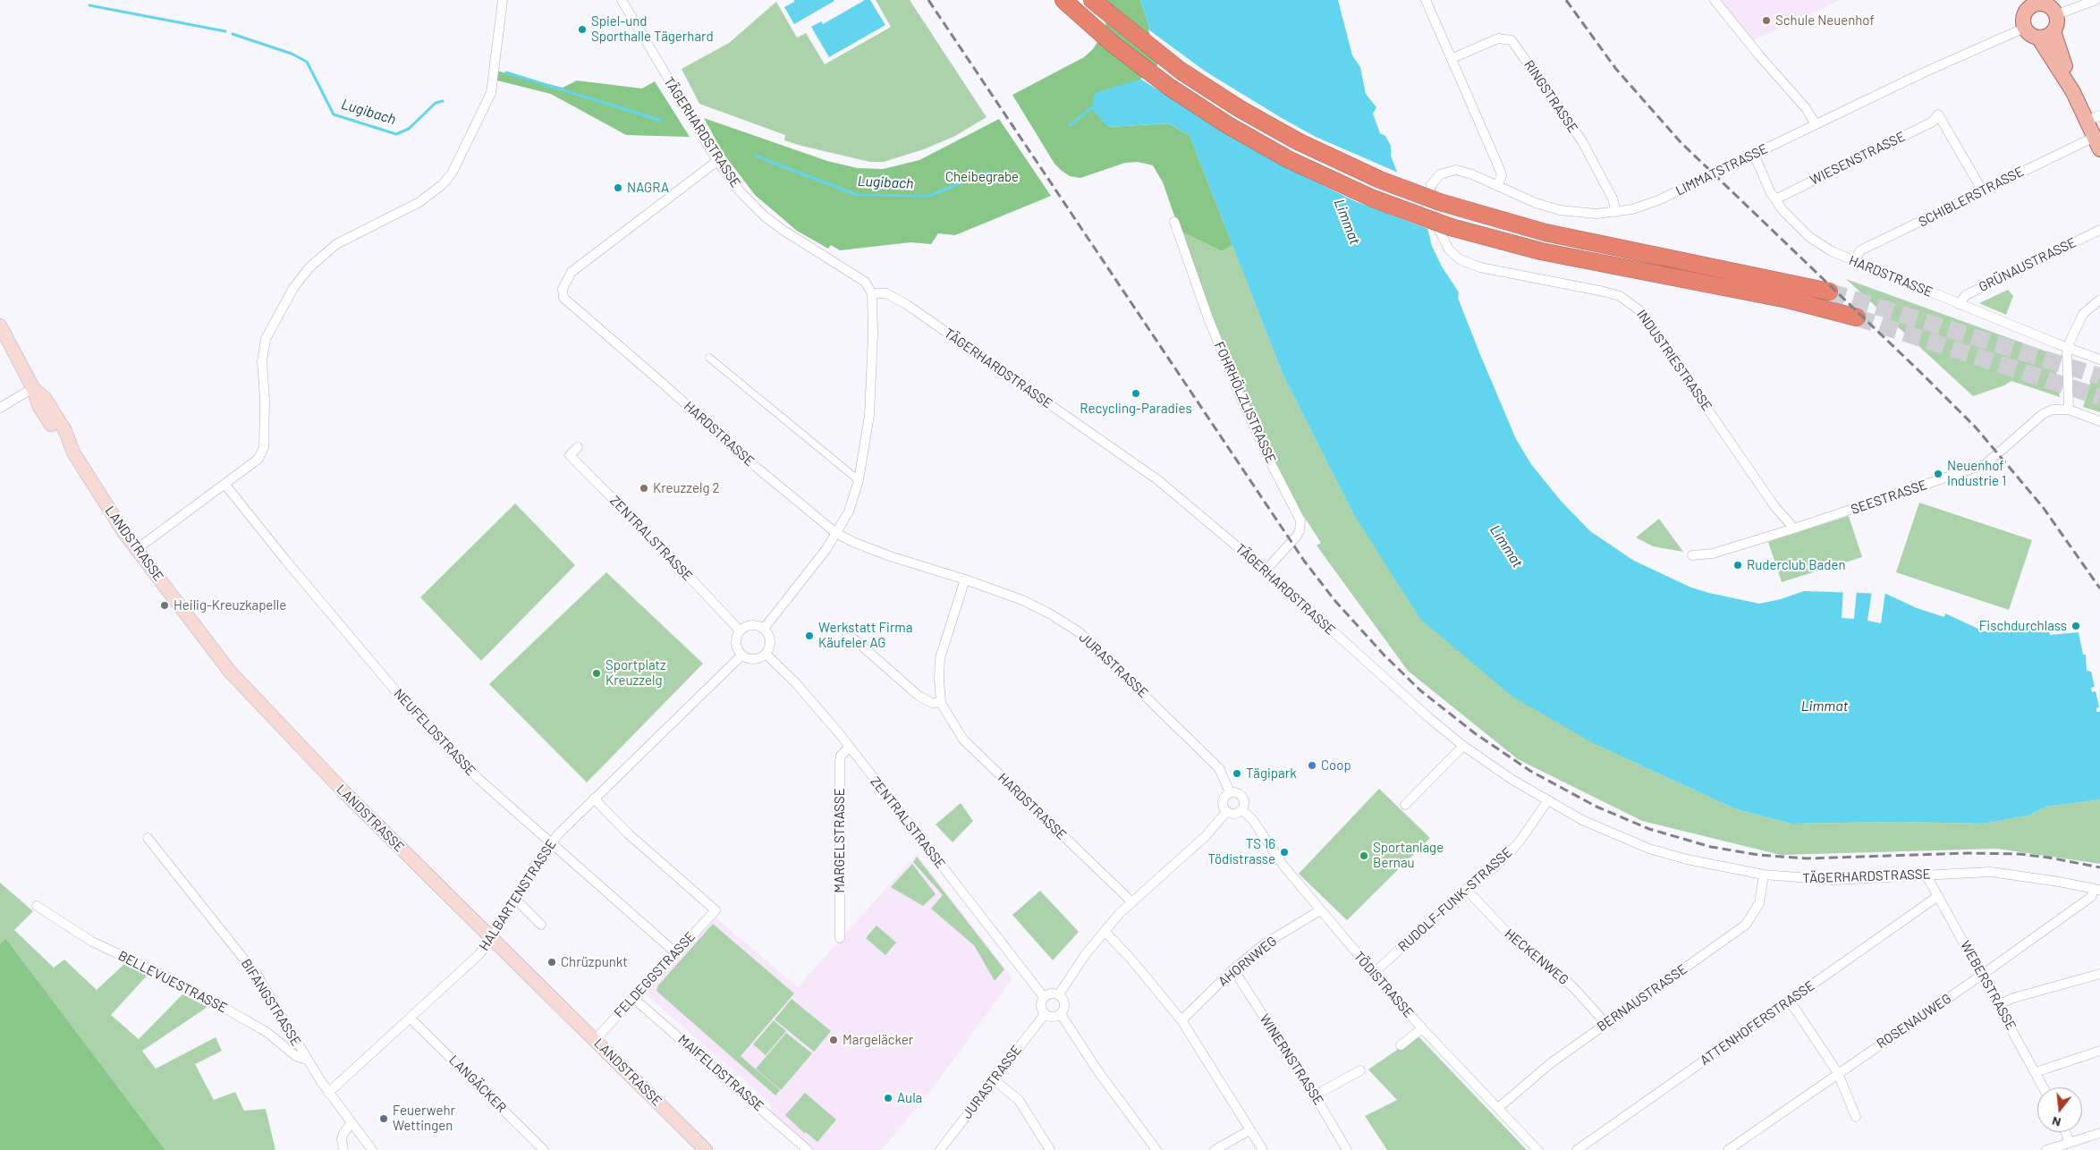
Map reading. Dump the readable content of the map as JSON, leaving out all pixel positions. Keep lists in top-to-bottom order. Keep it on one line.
{"streets":{"main road":["LANDSTRASSE"],"street":["RINGSTRASSE","TÄGERHARDSTRASSE","WIESENSTRASSE","LIMMATSTRASSE","SCHIBLERSTRASSE","GRÜNAUSTRASSE","HARDSTRASSE","INDUSTRIESTRASSE","FOHRHÖLZLISTRASSE","SEESTRASSE","ZENTRALSTRASSE","JURASTRASSE","NEUFELDSTRASSE","MARGELSTRASSE","HALBARTENSTRASSE","RUDOLF-FUNK-STRASSE","HECKENWEG","AHORNWEG","FELDEGGSTRASSE","BELLEVUESTRASSE","TÖDISTRASSE","WEBERSTRASSE","BERNAUSTRASSE","BIFANGSTRASSE","ROSENAUWEG","ATTENHOFERSTRASSE","WINERNSTRASSE","MAIFELDSTRASSE","LANGÄCKER"]},"crossings":[["RINGSTRASSE","LIMMATSTRASSE"],["TÄGERHARDSTRASSE","HARDSTRASSE"],["TÄGERHARDSTRASSE","FOHRHÖLZLISTRASSE"],["TÄGERHARDSTRASSE","RUDOLF-FUNK-STRASSE"],["TÄGERHARDSTRASSE","WEBERSTRASSE"],["TÄGERHARDSTRASSE","BERNAUSTRASSE"],["TÄGERHARDSTRASSE","ROSENAUWEG"],["WIESENSTRASSE","SCHIBLERSTRASSE"],["WIESENSTRASSE","HARDSTRASSE"],["LIMMATSTRASSE","HARDSTRASSE"],["LIMMATSTRASSE","INDUSTRIESTRASSE"],["SCHIBLERSTRASSE","HARDSTRASSE"],["GRÜNAUSTRASSE","HARDSTRASSE"],["HARDSTRASSE","JURASTRASSE"],["INDUSTRIESTRASSE","SEESTRASSE"],["ZENTRALSTRASSE","JURASTRASSE"],["ZENTRALSTRASSE","MARGELSTRASSE"],["ZENTRALSTRASSE","HALBARTENSTRASSE"],["LANDSTRASSE","HALBARTENSTRASSE"],["LANDSTRASSE","FELDEGGSTRASSE"],["JURASTRASSE","TÖDISTRASSE"],["NEUFELDSTRASSE","HALBARTENSTRASSE"],["NEUFELDSTRASSE","FELDEGGSTRASSE"],["HALBARTENSTRASSE","FELDEGGSTRASSE"],["HALBARTENSTRASSE","BIFANGSTRASSE"],["HALBARTENSTRASSE","LANGÄCKER"],["RUDOLF-FUNK-STRASSE","HECKENWEG"],["RUDOLF-FUNK-STRASSE","TÖDISTRASSE"],["HECKENWEG","BERNAUSTRASSE"],["AHORNWEG","TÖDISTRASSE"],["AHORNWEG","WINERNSTRASSE"],["FELDEGGSTRASSE","MAIFELDSTRASSE"],["BELLEVUESTRASSE","BIFANGSTRASSE"],["TÖDISTRASSE","BERNAUSTRASSE"],["WEBERSTRASSE","ROSENAUWEG"],["WEBERSTRASSE","ATTENHOFERSTRASSE"]],"water":["Lugibach","Limmat"],"parks":["Cheibegrabe"],"places":["Schule Neuenhof","Spiel-und Sporthalle Tägerhard","NAGRA","Recycling-Paradies","Neuenhof Industrie 1","Kreuzzelg 2","Ruderclub Baden","Heilig-Kreuzkapelle","Fischdurchlass","Werkstatt Firma Käufeler AG","Sportplatz Kreuzzelg","Coop","Tägipark","TS 16 Tödistrasse","Sportanlage Bernau","Chrüzpunkt","Margeläcker","Aula","Feuerwehr Wettingen"],"north":"bottom"}
